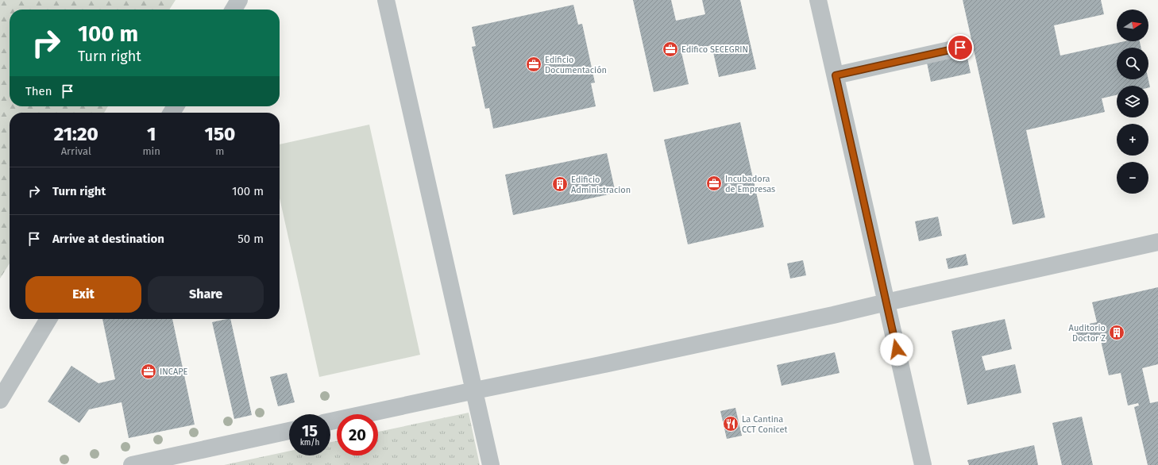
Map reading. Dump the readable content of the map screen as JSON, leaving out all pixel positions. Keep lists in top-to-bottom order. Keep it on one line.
{"places":{"office":["Edifico SECEGRIN","Edificio Documentación","Incubadora de Empresas","INCAPE"],"building":["Edificio Administracion","Auditorio Doctor Z"],"restaurant":["La Cantina CCT Conicet"]},"north":"right","page":{"map_buttons":["+","−"],"turn":["100 m","Turn right"],"then":"Then","eta":["21:20","Arrival","1","min","150","m"],"list":[{"name":"Turn right","value":"100 m"},{"name":"Arrive at destination","value":"50 m"}],"buttons":["Exit","Share"],"speed":"15 km/h","limit":"20"}}
